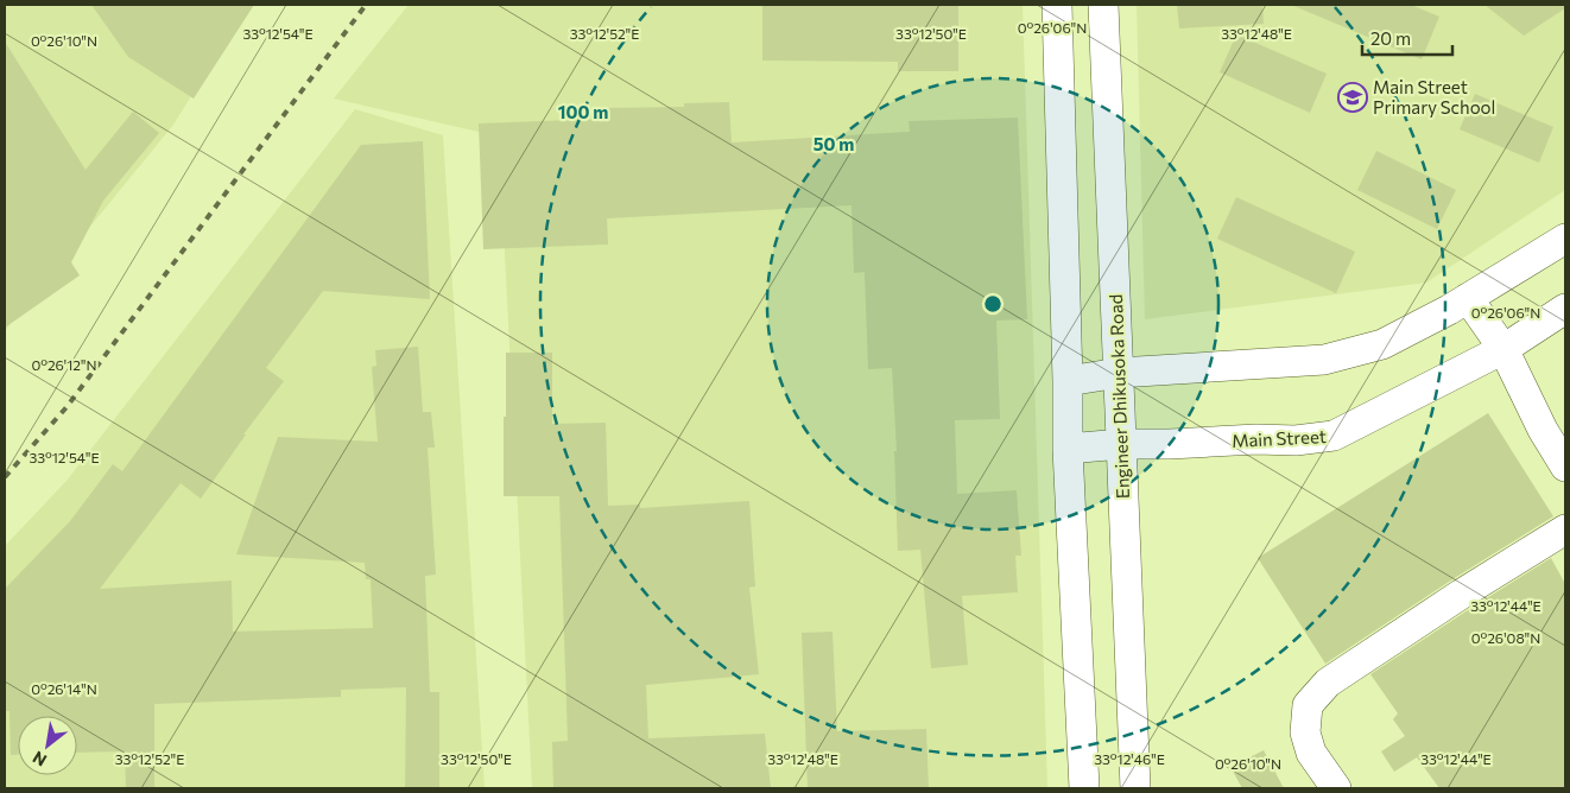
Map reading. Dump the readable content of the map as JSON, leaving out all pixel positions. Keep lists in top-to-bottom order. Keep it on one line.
{"streets":{"street":["Engineer Dhikusoka Road","Main Street"]},"crossings":[["Engineer Dhikusoka Road","Main Street"]],"places":{"school or university":["Main Street Primary School"]},"scale_bar":"20 m","north":"bottom left","coordinates":["0°26'06\"N","33°12'54\"E","33°12'52\"E","33°12'50\"E","33°12'48\"E","0°26'10\"N","0°26'12\"N","33°12'44\"E","0°26'08\"N","0°26'14\"N","33°12'46\"E"],"rings":["100 m","50 m"]}
